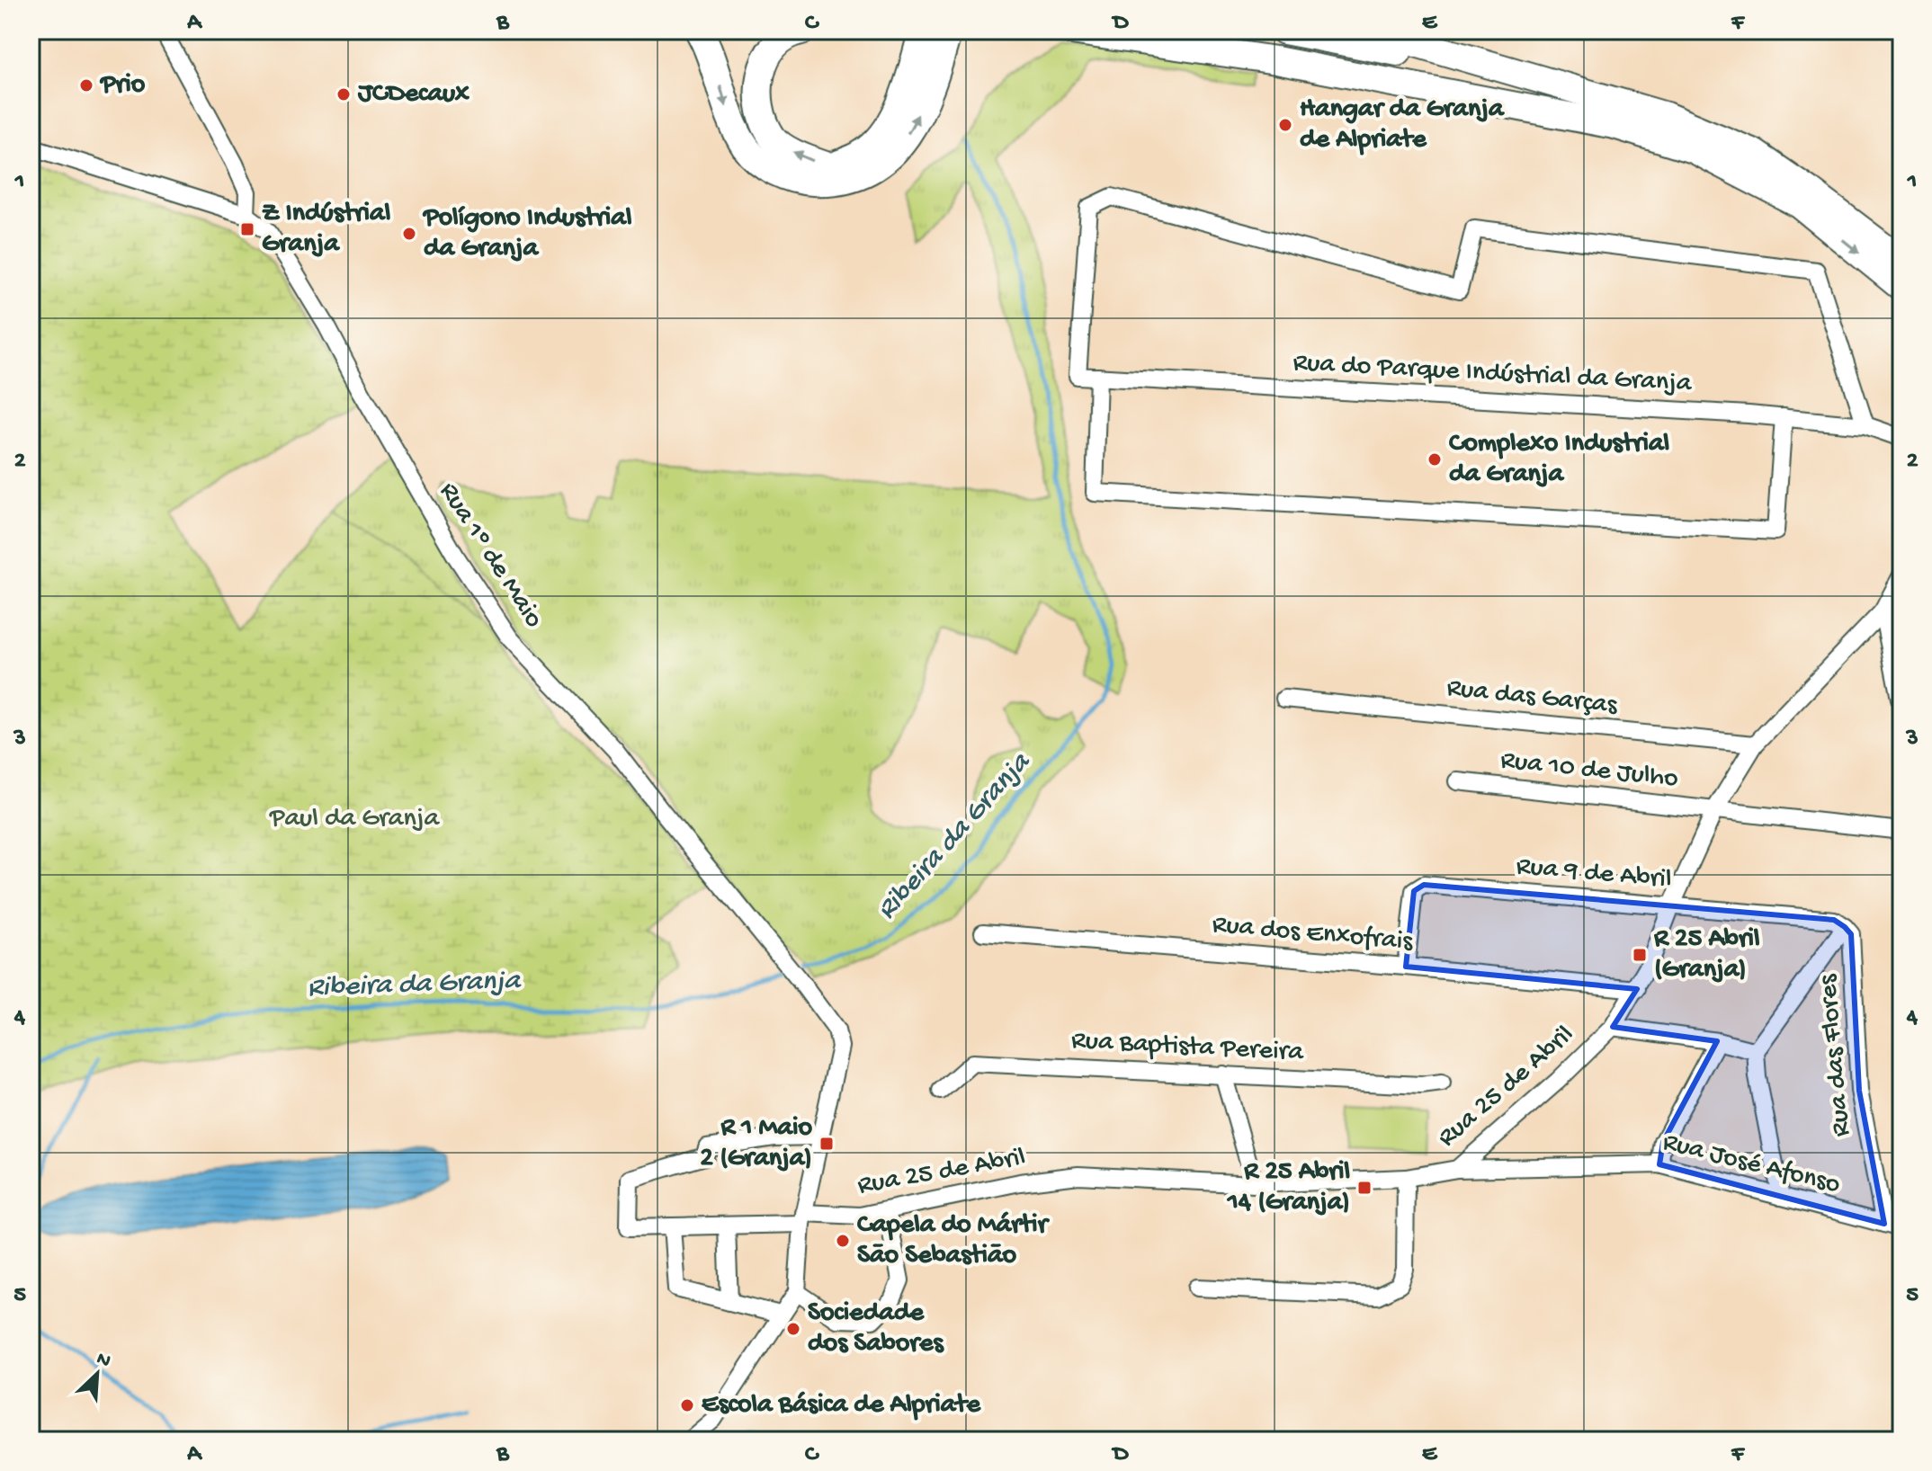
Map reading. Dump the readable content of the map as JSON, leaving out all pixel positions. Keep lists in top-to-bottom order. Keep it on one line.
{"streets":{"street":["Rua do Parque Indústrial da Granja","Rua 1º de Maio","Rua das Garças","Rua 10 de Julho","Rua 9 de Abril","Rua dos Enxofrais","Rua Baptista Pereira","Rua das Flores","Rua 25 de Abril","Rua José Afonso"]},"crossings":[["Rua 1º de Maio","Rua 25 de Abril"],["Rua das Garças","Rua 25 de Abril"],["Rua 10 de Julho","Rua 25 de Abril"],["Rua 9 de Abril","Rua dos Enxofrais"],["Rua 9 de Abril","Rua das Flores"],["Rua 9 de Abril","Rua 25 de Abril"],["Rua dos Enxofrais","Rua 25 de Abril"],["Rua das Flores","Rua José Afonso"],["Rua 25 de Abril","Rua José Afonso"]],"water":["Ribeira da Granja"],"parks":["Paul da Granja"],"places":{"other":["Prio","JCDecaux","Hangar da Granja de Alpriate","Polígono Industrial da Granja","Complexo Industrial da Granja","Capela do Mártir São Sebastião","Sociedade dos Sabores","Escola Básica de Alpriate"],"transit":["Z Indústrial Granja","R 25 Abril (Granja)","R 1 Maio 2 (Granja)","R 25 Abril 14 (Granja)"]},"north":"top right","grid":{"columns":["A","B","C","D","E","F"],"rows":["1","2","3","4","5"]}}
